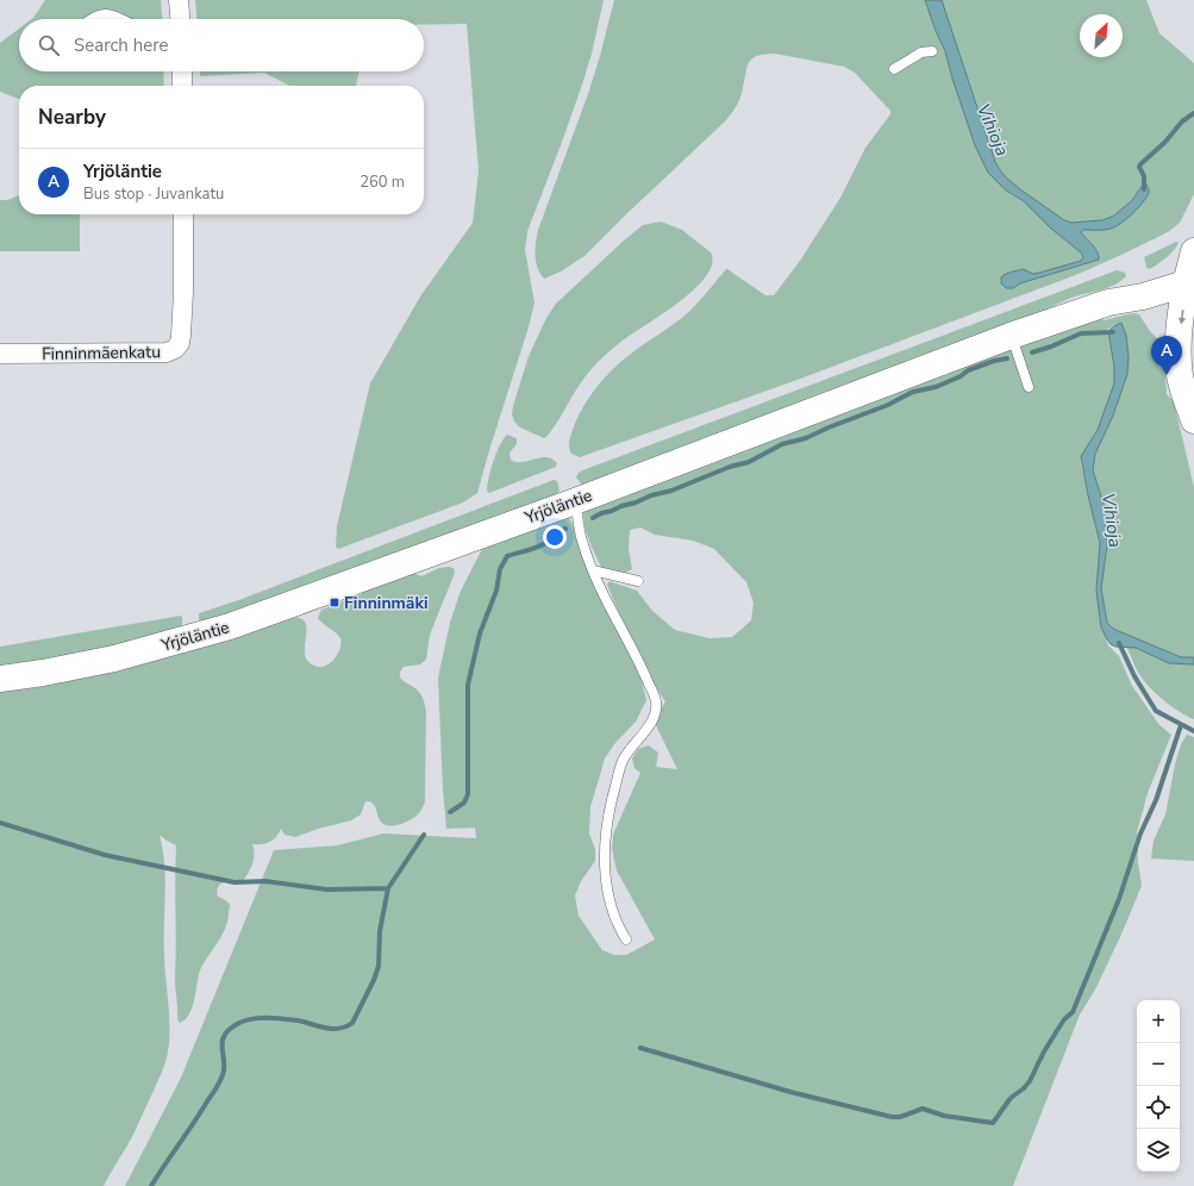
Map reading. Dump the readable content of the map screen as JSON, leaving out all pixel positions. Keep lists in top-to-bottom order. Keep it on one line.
{"streets":{"main road":["Yrjöläntie"],"street":["Finninmäenkatu"]},"water":["Vihioja"],"places":{"transit":["Finninmäki"]},"north":"top right","page":{"search":"Search here","heading":"Nearby","list":[{"mark":"A","name":"Yrjöläntie","note":"Bus stop · Juvankatu","value":"260 m"}],"pins":"A","map_buttons":["+","−"]}}
